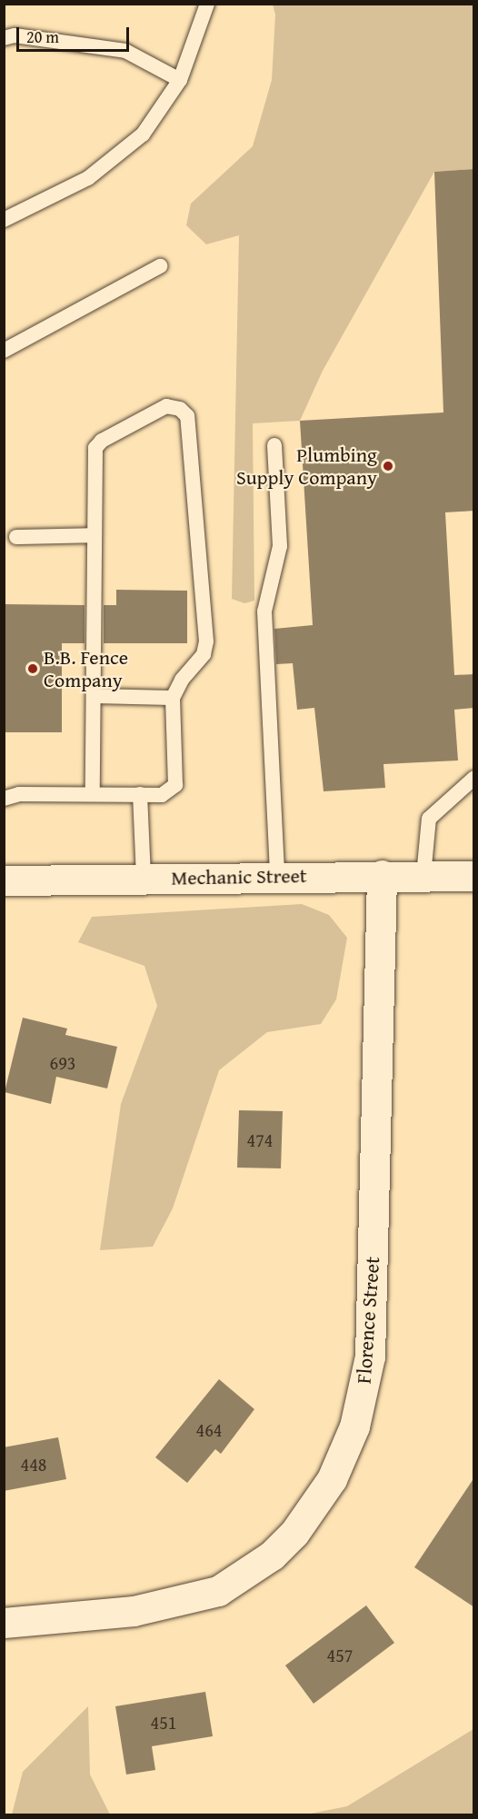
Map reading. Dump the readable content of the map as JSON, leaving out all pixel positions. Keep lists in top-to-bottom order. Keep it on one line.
{"streets":{"street":["Mechanic Street","Florence Street"]},"crossings":[["Mechanic Street","Florence Street"]],"places":["Plumbing Supply Company","B.B. Fence Company"],"house_numbers":["693","474","464","448","457","451"],"scale_bar":"20 m"}
